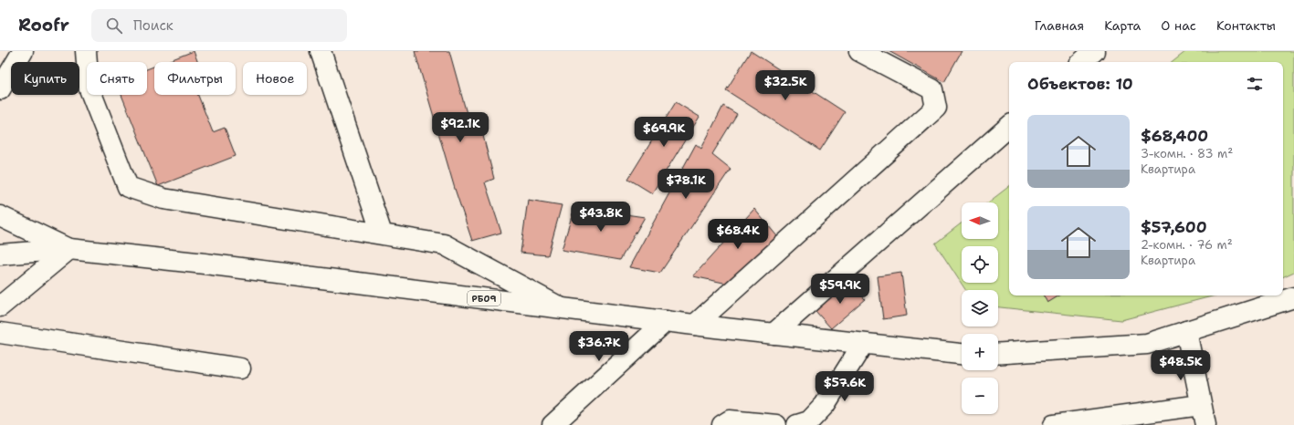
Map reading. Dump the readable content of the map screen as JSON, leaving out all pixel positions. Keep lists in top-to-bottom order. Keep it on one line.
{"streets":{"main road":["РБ09"]},"north":"left","page":{"header":"Roofr","search":"Поиск","nav":["Главная","Карта","О нас","Контакты"],"chip":["Купить","Снять","Фильтры","Новое"],"heading":"Объектов: 10","price":["$32.5K","$92.1K","$69.9K","$78.1K","$43.8K","$68.4K","$59.9K","$36.7K","$48.5K","$57.6K"],"list":[{"name":"$68,400","note":"3-комн. · 83 m² · Квартира"},{"name":"$57,600","note":"2-комн. · 76 m² · Квартира"}],"map_buttons":["+","−"]}}
